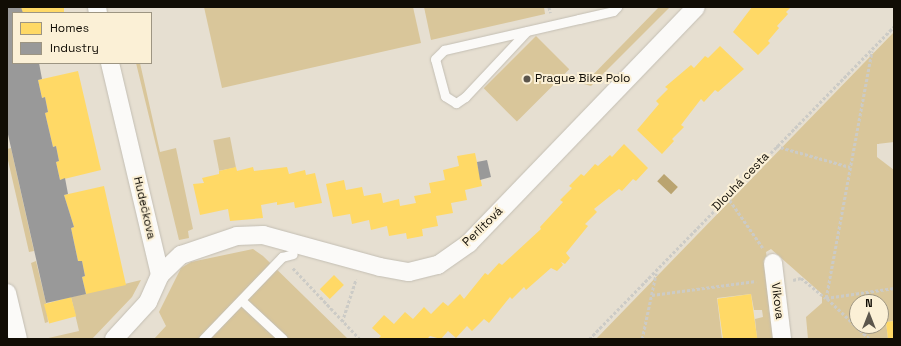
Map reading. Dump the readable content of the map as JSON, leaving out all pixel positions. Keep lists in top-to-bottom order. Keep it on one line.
{"streets":{"street":["Hudečkova","Perlitová","Vikova"],"path":["Dlouhá cesta"]},"crossings":[["Hudečkova","Perlitová"]],"places":["Prague Bike Polo"],"legend":["Homes","Industry"],"north":"top"}
